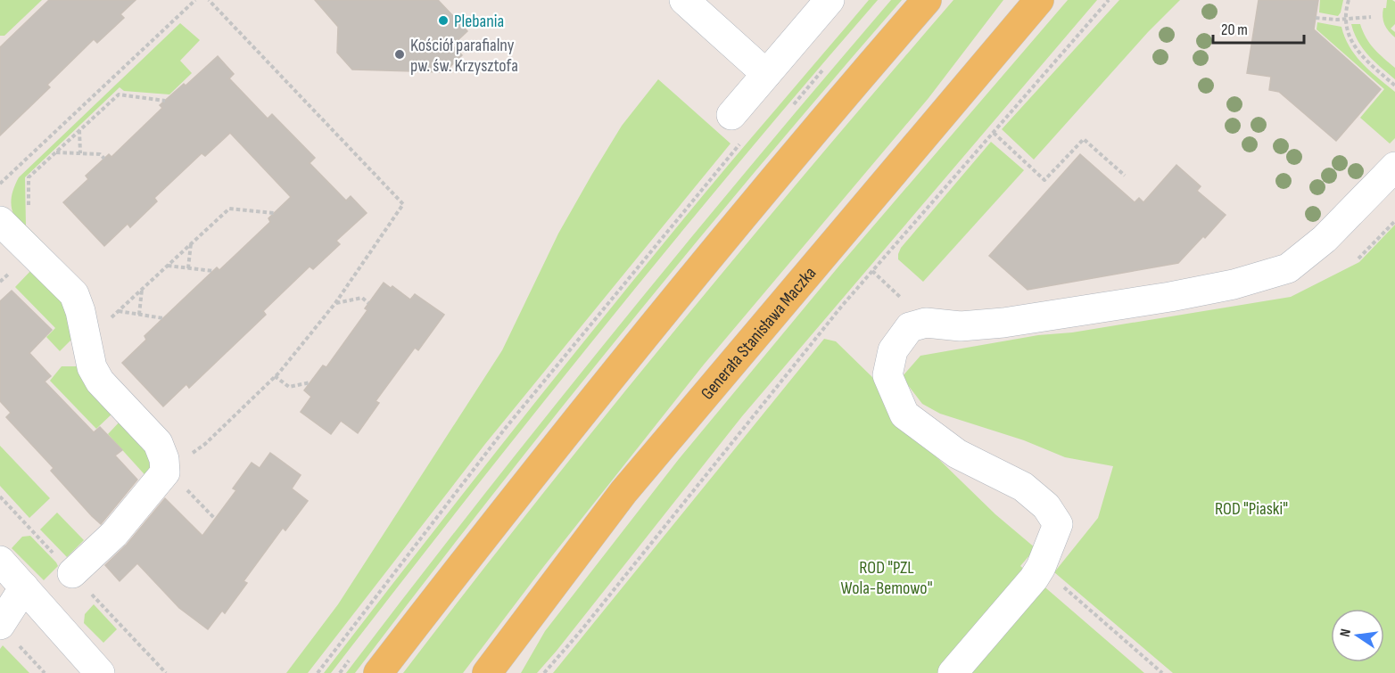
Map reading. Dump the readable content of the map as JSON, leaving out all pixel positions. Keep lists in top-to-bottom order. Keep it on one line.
{"streets":{"main road":["Generała Stanisława Maczka"]},"parks":["ROD \"Piaski\"","ROD \"PZL Wola-Bemowo\""],"places":["Plebania","Kościół parafialny pw. św. Krzysztofa"],"scale_bar":"20 m","north":"left"}
